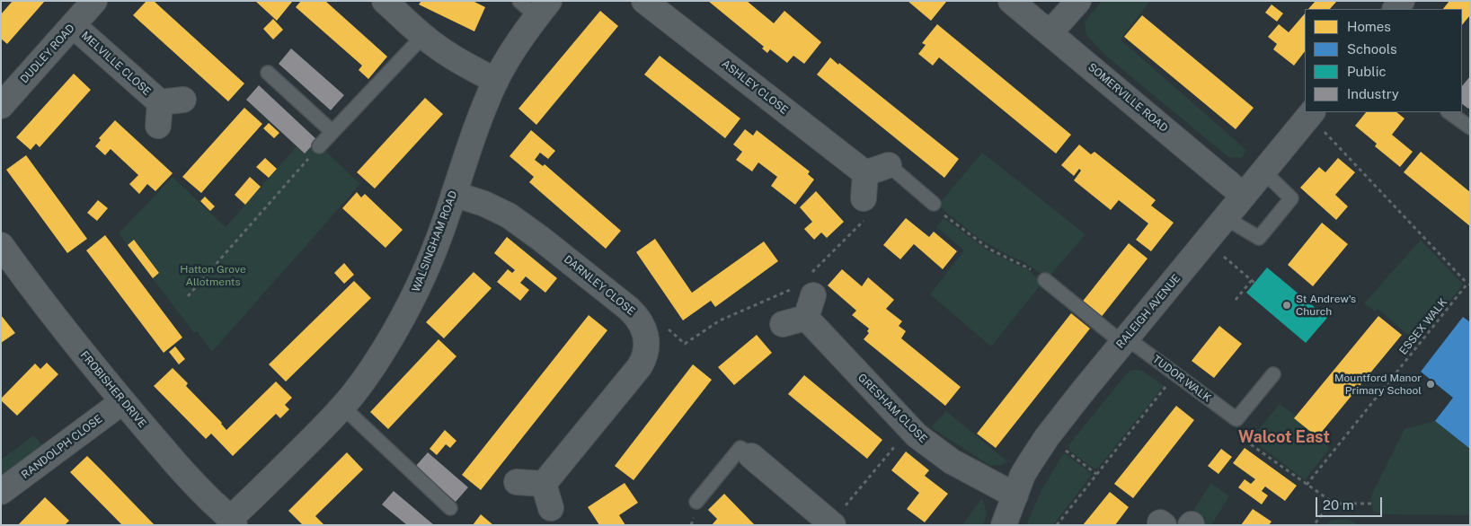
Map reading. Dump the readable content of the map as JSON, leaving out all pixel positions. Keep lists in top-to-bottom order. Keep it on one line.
{"streets":{"street":["DUDLEY ROAD","MELVILLE CLOSE","ASHLEY CLOSE","SOMERVILLE ROAD","WALSINGHAM ROAD","DARNLEY CLOSE","RALEIGH AVENUE","FROBISHER DRIVE","GRESHAM CLOSE","RANDOLPH CLOSE"],"lane":["TUDOR WALK"],"path":["ESSEX WALK"]},"crossings":[["DUDLEY ROAD","MELVILLE CLOSE"],["SOMERVILLE ROAD","RALEIGH AVENUE"],["WALSINGHAM ROAD","DARNLEY CLOSE"],["WALSINGHAM ROAD","FROBISHER DRIVE"],["RALEIGH AVENUE","ESSEX WALK"],["RALEIGH AVENUE","TUDOR WALK"],["RALEIGH AVENUE","GRESHAM CLOSE"],["FROBISHER DRIVE","RANDOLPH CLOSE"]],"districts":["Walcot East"],"parks":["Hatton Grove Allotments"],"places":["St Andrew's Church","Mountford Manor Primary School"],"legend":["Homes","Schools","Public","Industry"],"scale_bar":"20 m"}
